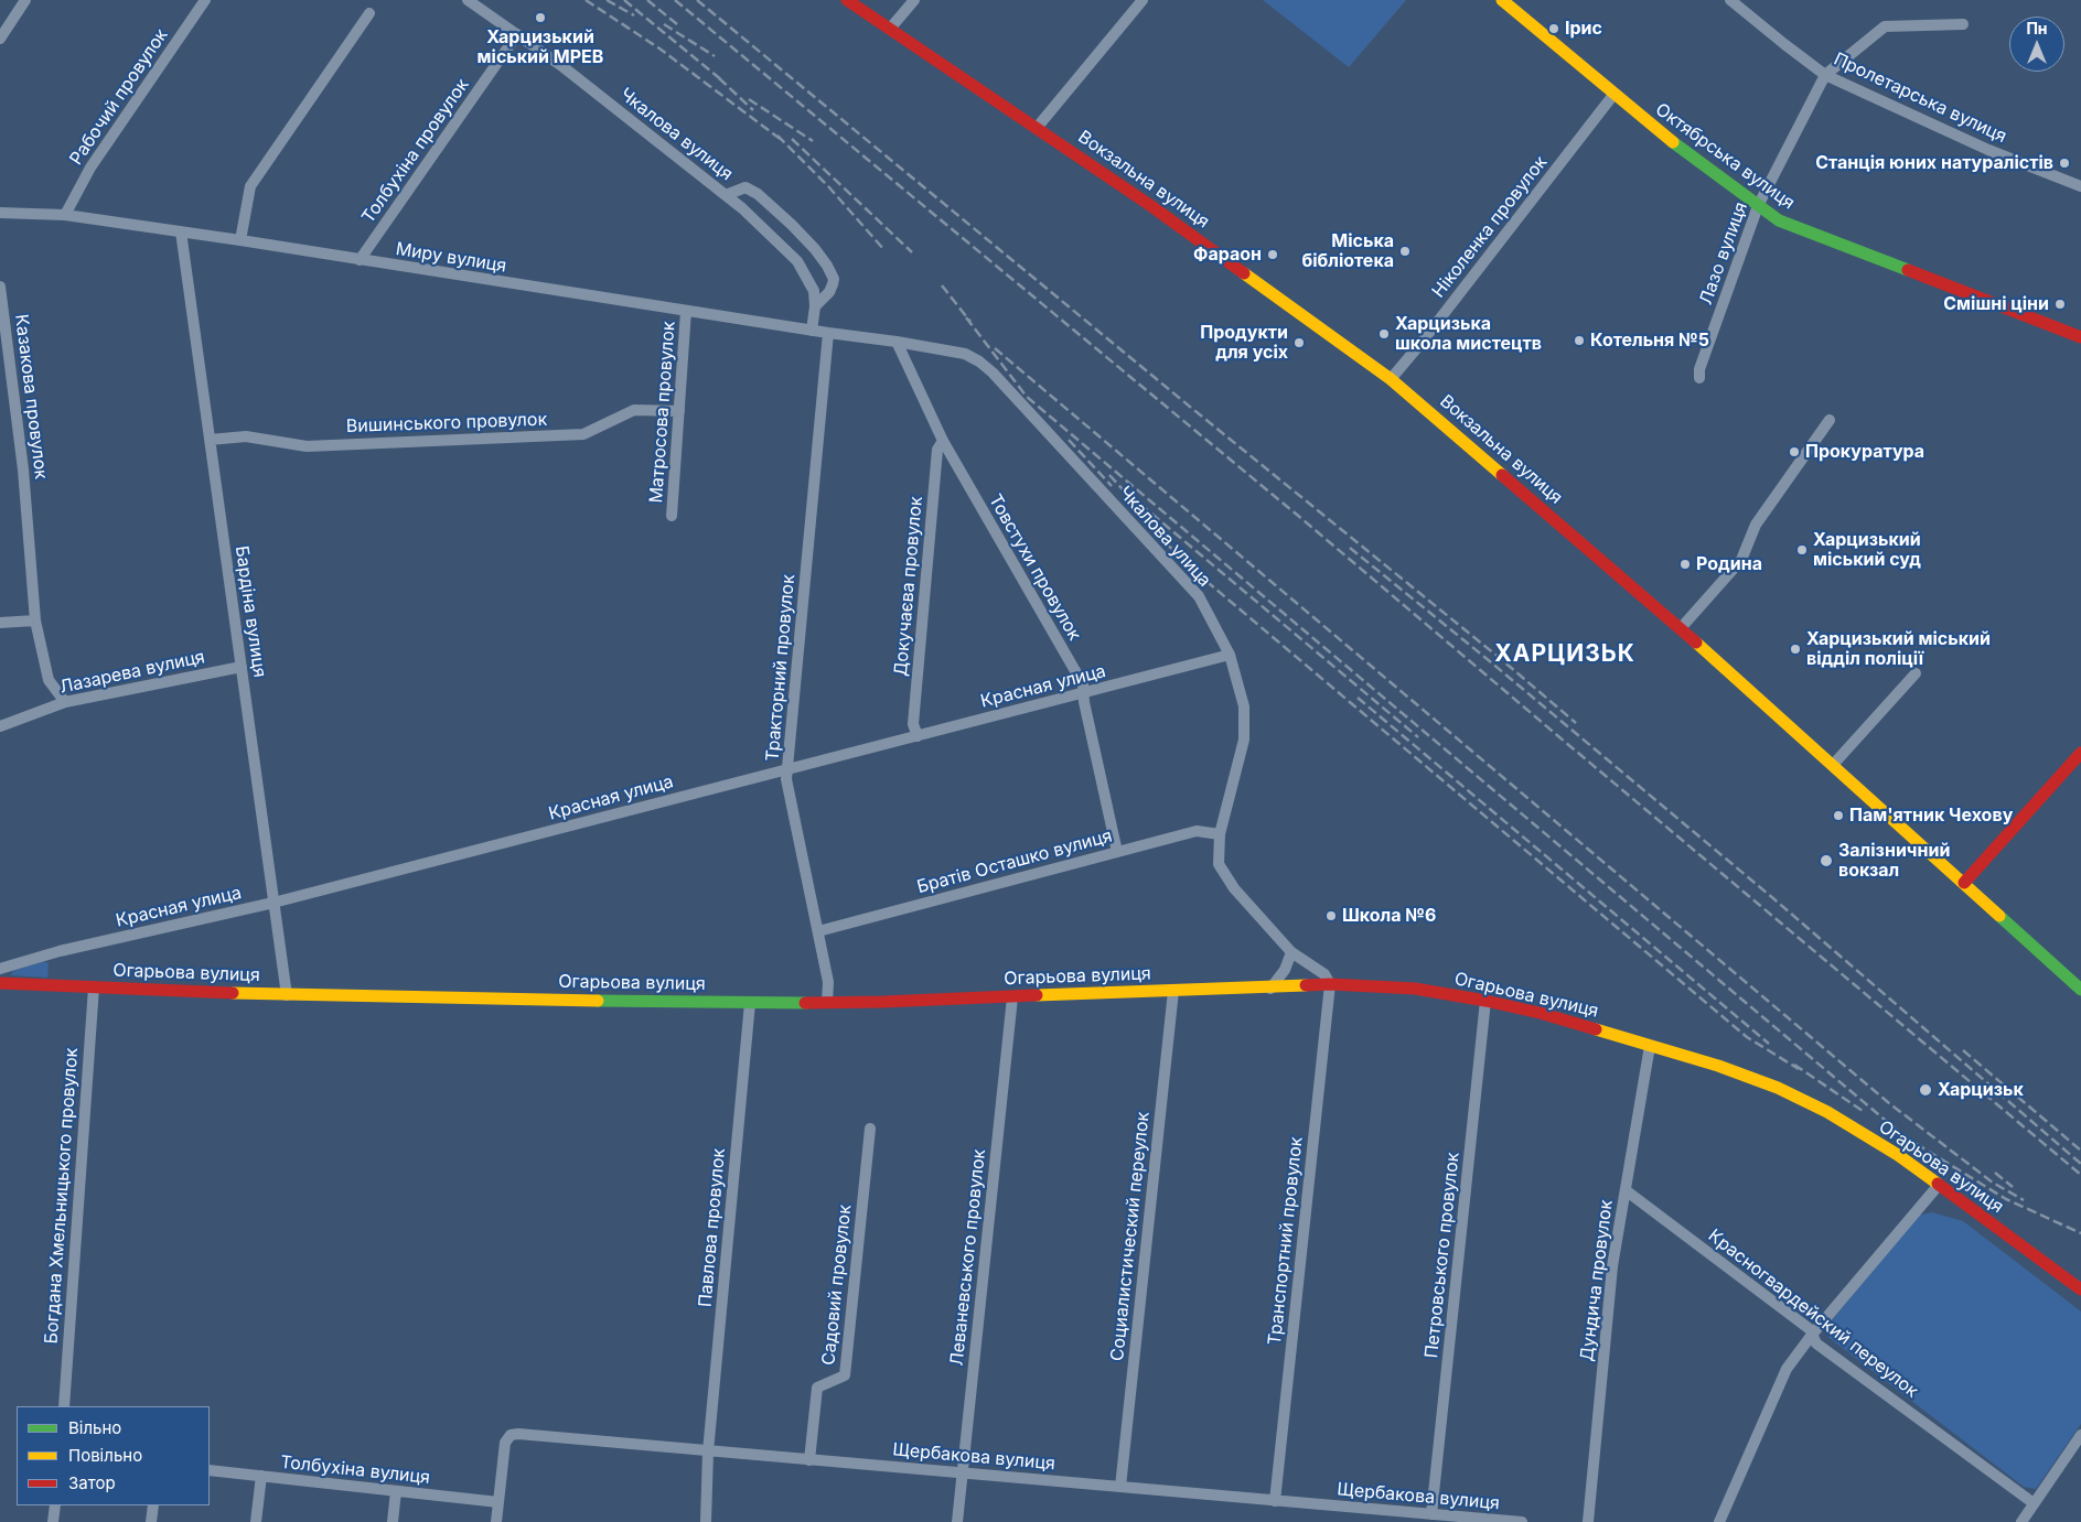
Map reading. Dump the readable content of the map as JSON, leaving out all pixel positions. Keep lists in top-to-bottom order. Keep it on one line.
{"streets":{"main road":["Октябрська вулиця","Вокзальна вулиця","Огарьова вулиця"],"street":["Рабочий провулок","Пролетарська вулиця","Чкалова вулиця","Толбухіна провулок","Ніколенка провулок","Лазо вулиця","Миру вулиця","Казакова провулок","Матросова провулок","Вишинського провулок","Чкалова улица","Товстухи провулок","Докучаєва провулок","Бардіна вулиця","Тракторний провулок","Лазарева вулиця","Красная улица","Братів Осташко вулиця","Богдана Хмельницького провулок","Павлова провулок","Социалистический переулок","Транспортний провулок","Петровського провулок","Леваневського провулок","Дундича провулок","Садовий провулок","Красногвардейский переулок","Щербакова вулиця","Толбухіна вулиця"]},"crossings":[["Рабочий провулок","Миру вулиця"],["Пролетарська вулиця","Лазо вулиця"],["Чкалова вулиця","Толбухіна провулок"],["Чкалова вулиця","Миру вулиця"],["Толбухіна провулок","Миру вулиця"],["Октябрська вулиця","Ніколенка провулок"],["Октябрська вулиця","Лазо вулиця"],["Вокзальна вулиця","Ніколенка провулок"],["Миру вулиця","Матросова провулок"],["Миру вулиця","Чкалова улица"],["Миру вулиця","Товстухи провулок"],["Миру вулиця","Бардіна вулиця"],["Миру вулиця","Тракторний провулок"],["Казакова провулок","Лазарева вулиця"],["Матросова провулок","Вишинського провулок"],["Вишинського провулок","Бардіна вулиця"],["Чкалова улица","Товстухи провулок"],["Чкалова улица","Красная улица"],["Чкалова улица","Братів Осташко вулиця"],["Чкалова улица","Огарьова вулиця"],["Чкалова улица","Транспортний провулок"],["Товстухи провулок","Докучаєва провулок"],["Товстухи провулок","Красная улица"],["Товстухи провулок","Братів Осташко вулиця"],["Докучаєва провулок","Красная улица"],["Бардіна вулиця","Лазарева вулиця"],["Бардіна вулиця","Красная улица"],["Бардіна вулиця","Огарьова вулиця"],["Тракторний провулок","Красная улица"],["Тракторний провулок","Братів Осташко вулиця"],["Тракторний провулок","Огарьова вулиця"],["Огарьова вулиця","Богдана Хмельницького провулок"],["Огарьова вулиця","Павлова провулок"],["Огарьова вулиця","Социалистический переулок"],["Огарьова вулиця","Транспортний провулок"],["Огарьова вулиця","Петровського провулок"],["Огарьова вулиця","Леваневського провулок"],["Огарьова вулиця","Дундича провулок"],["Павлова провулок","Щербакова вулиця"],["Социалистический переулок","Щербакова вулиця"],["Транспортний провулок","Щербакова вулиця"],["Петровського провулок","Щербакова вулиця"],["Леваневського провулок","Щербакова вулиця"],["Дундича провулок","Красногвардейский переулок"],["Садовий провулок","Щербакова вулиця"],["Щербакова вулиця","Толбухіна вулиця"]],"districts":["ХАРЦИЗЬК"],"places":["Харцизький міський МРЕВ","Ірис","Станція юних натуралістів","Міська бібліотека","Фараон","Смішні ціни","Харцизька школа мистецтв","Котельня №5","Продукти для усіх","Прокуратура","Харцизький міський суд","Родина","Харцизький міський відділ поліції","Пам'ятник Чехову","Залізничний вокзал","Школа №6","Харцизьк"],"legend":["Вільно","Повільно","Затор"],"north":"top"}
